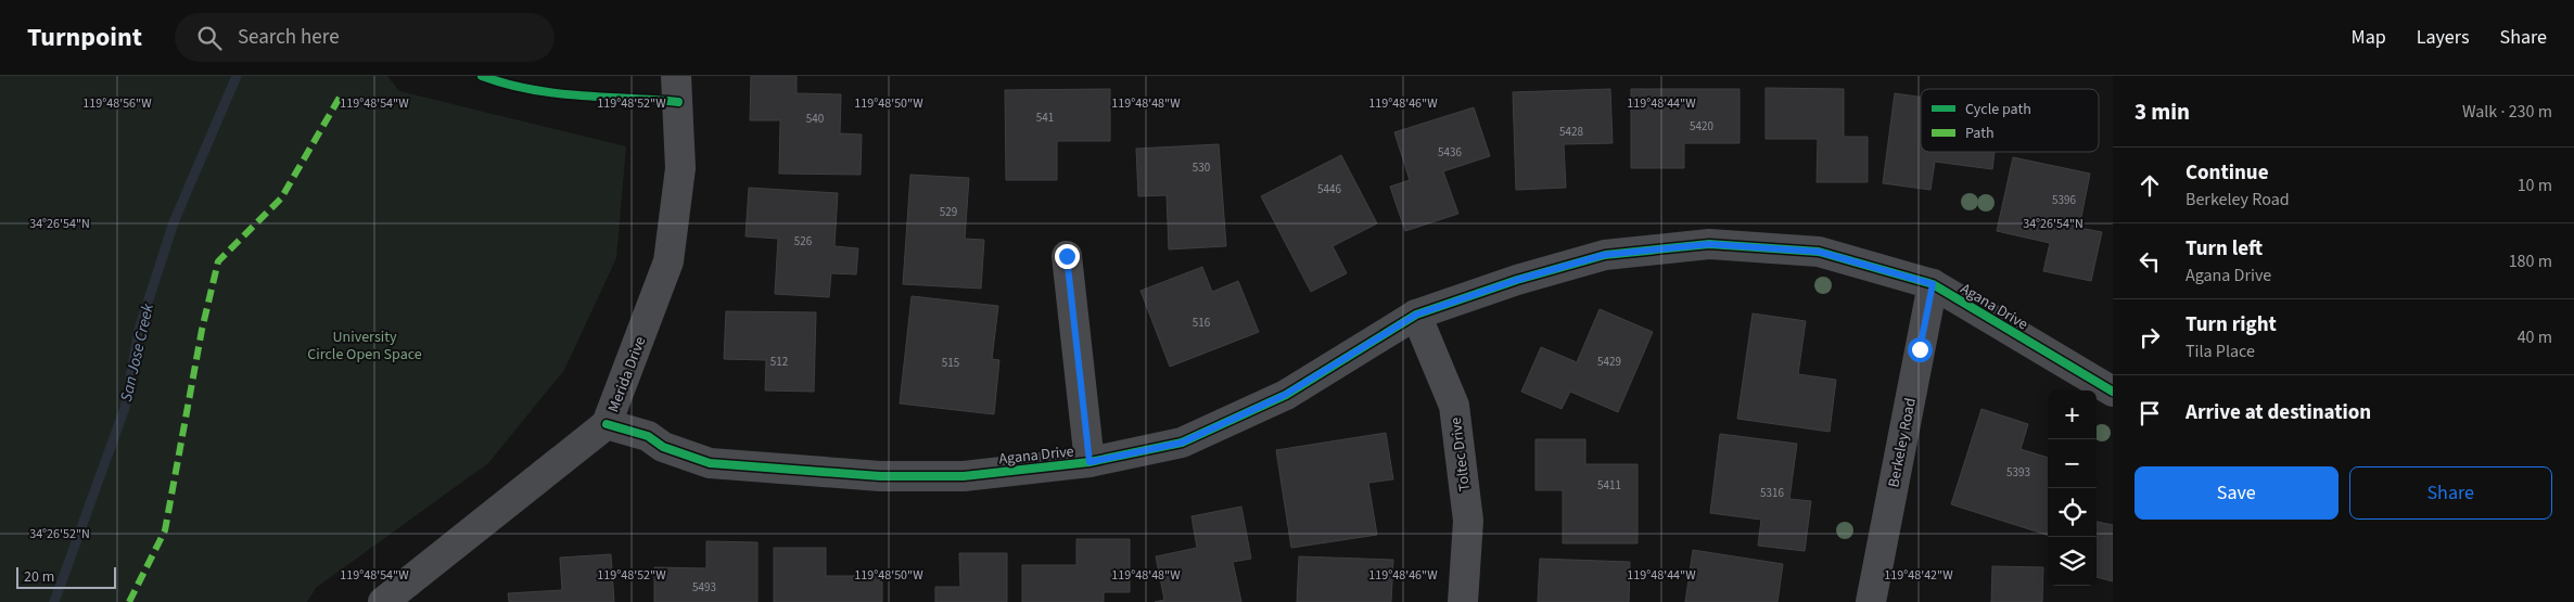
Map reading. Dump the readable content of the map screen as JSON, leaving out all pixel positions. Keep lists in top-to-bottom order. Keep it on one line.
{"streets":{"street":["Agana Drive","Merida Drive","Berkeley Road","Toltec Drive"]},"crossings":[["Agana Drive","Merida Drive"],["Agana Drive","Berkeley Road"],["Agana Drive","Toltec Drive"]],"water":["San Jose Creek"],"parks":["University Circle Open Space"],"house_numbers":["541","540","5420","5428","5436","530","5446","5396","529","526","516","512","5429","515","5393","5411","5316","5493"],"legend":["Cycle path","Path"],"scale_bar":"20 m","page":{"header":"Turnpoint","search":"Search here","nav":["Map","Layers","Share"],"heading":["3 min","Walk · 230 m"],"list":[["Continue","Berkeley Road","10 m"],["Turn left","Agana Drive","180 m"],["Turn right","Tila Place","40 m"],"Arrive at destination"],"map_buttons":["+","−"],"buttons":["Save","Share"],"scale":"20 m"},"coordinates":["119°48'56\"W","119°48'54\"W","119°48'52\"W","119°48'50\"W","119°48'48\"W","119°48'46\"W","119°48'44\"W","34°26'54\"N","34°26'52\"N","119°48'42\"W"]}
